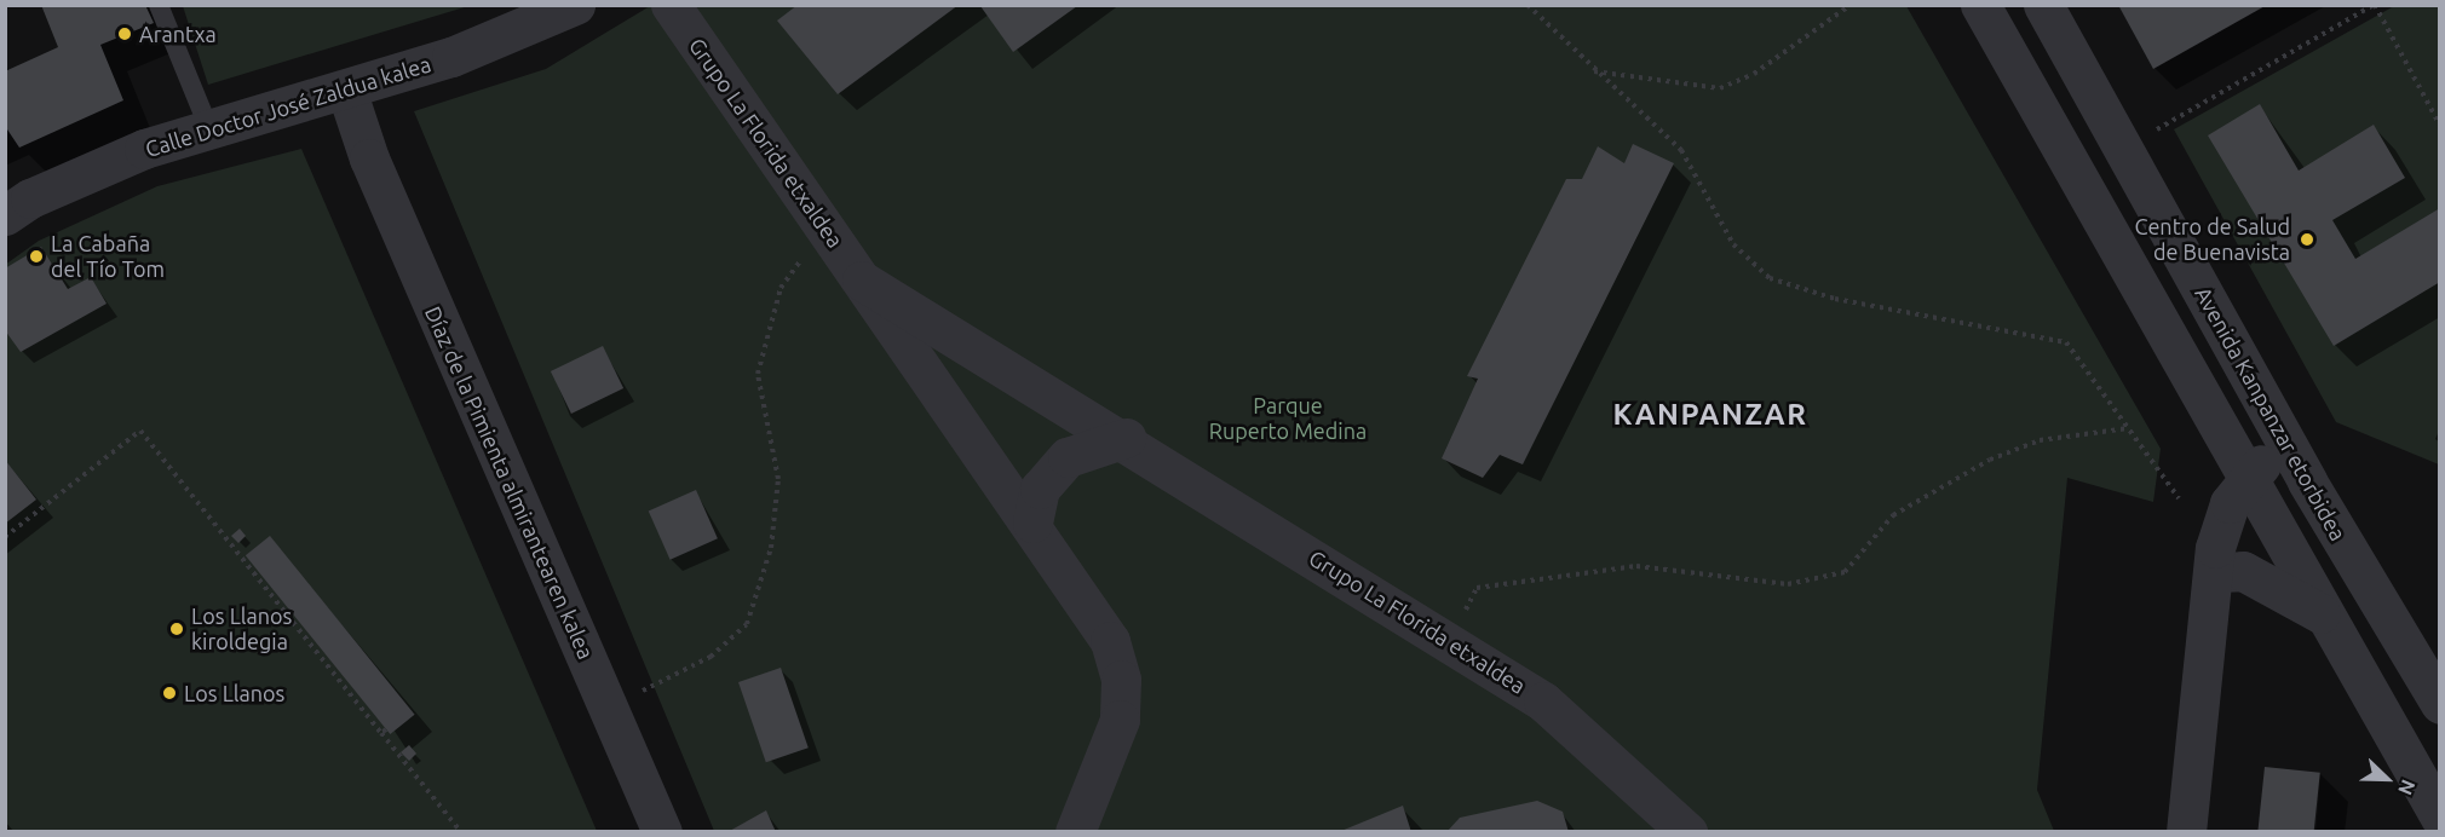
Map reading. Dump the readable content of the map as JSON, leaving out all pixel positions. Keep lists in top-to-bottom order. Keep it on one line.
{"streets":{"street":["Calle Doctor José Zaldua kalea","Grupo La Florida etxaldea","Avenida Kanpanzar etorbidea","Díaz de la Pimienta almirantearen kalea"]},"crossings":[["Calle Doctor José Zaldua kalea","Díaz de la Pimienta almirantearen kalea"]],"districts":["KANPANZAR"],"parks":["Parque Ruperto Medina"],"places":["Arantxa","Centro de Salud de Buenavista","La Cabaña del Tío Tom","Los Llanos kiroldegia","Los Llanos"],"north":"bottom right"}
